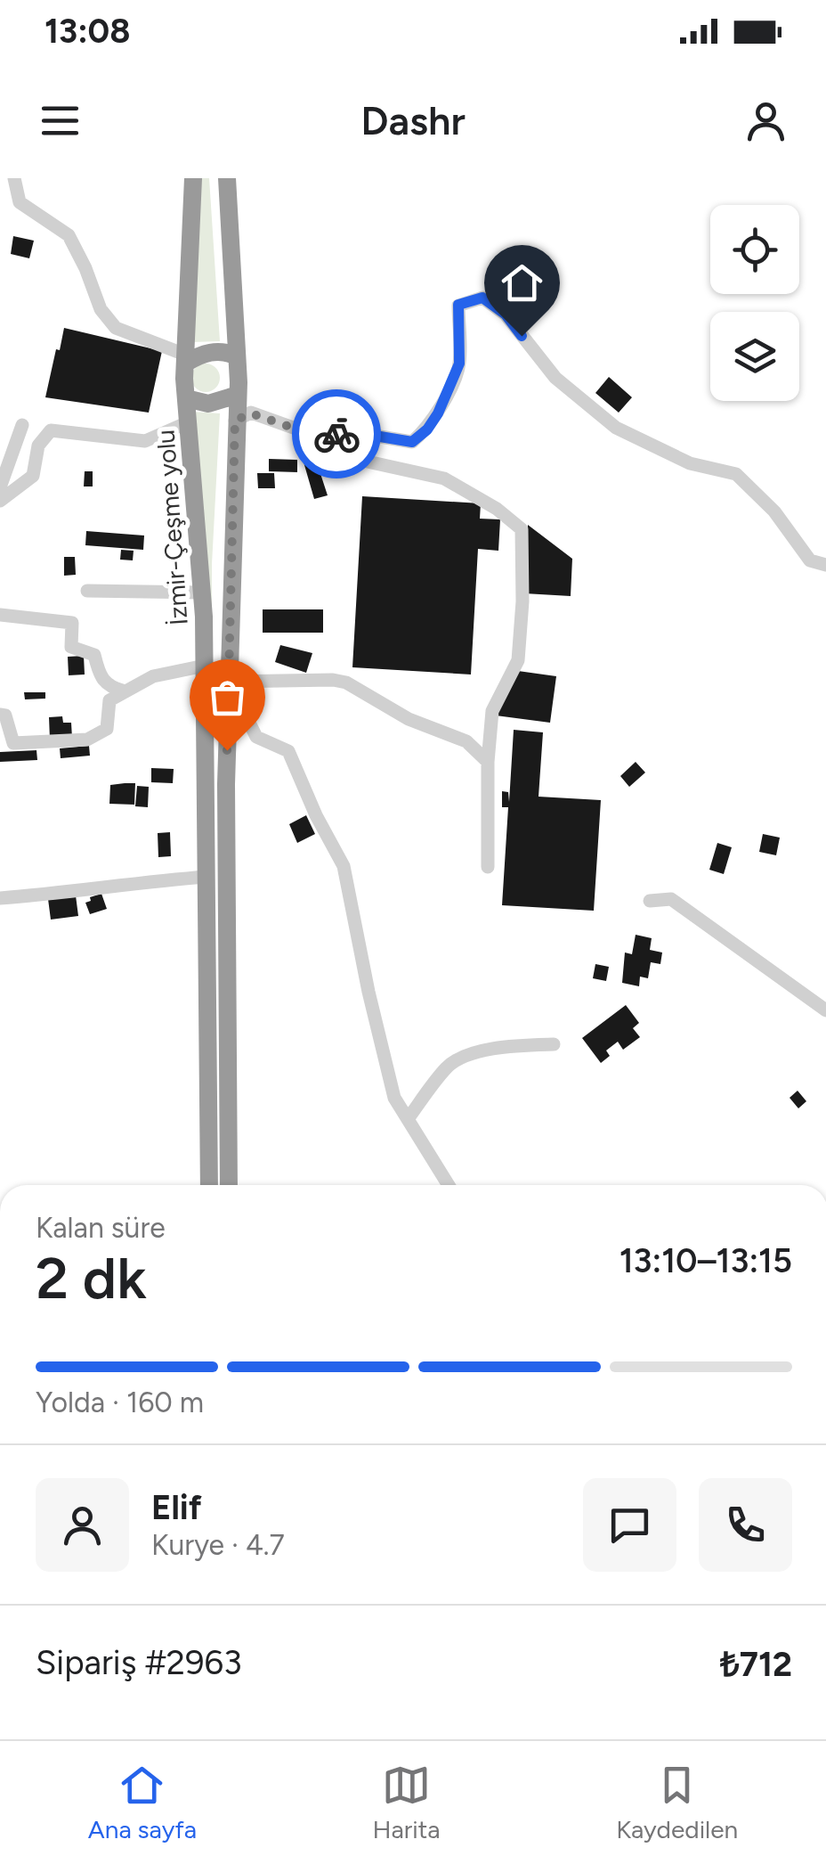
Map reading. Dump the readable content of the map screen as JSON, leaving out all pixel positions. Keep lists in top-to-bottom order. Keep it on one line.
{"streets":{"highway":["İzmir-Çeşme yolu"]},"page":{"status":"13:08","header":"Dashr","heading":["2 dk","Kalan süre","13:10–13:15"],"panel":["Elif","Kurye · 4.7","Sipariş #2963","₺712"],"bar":"Yolda · 160 m","tabs":["Ana sayfa","Harita","Kaydedilen"]}}
